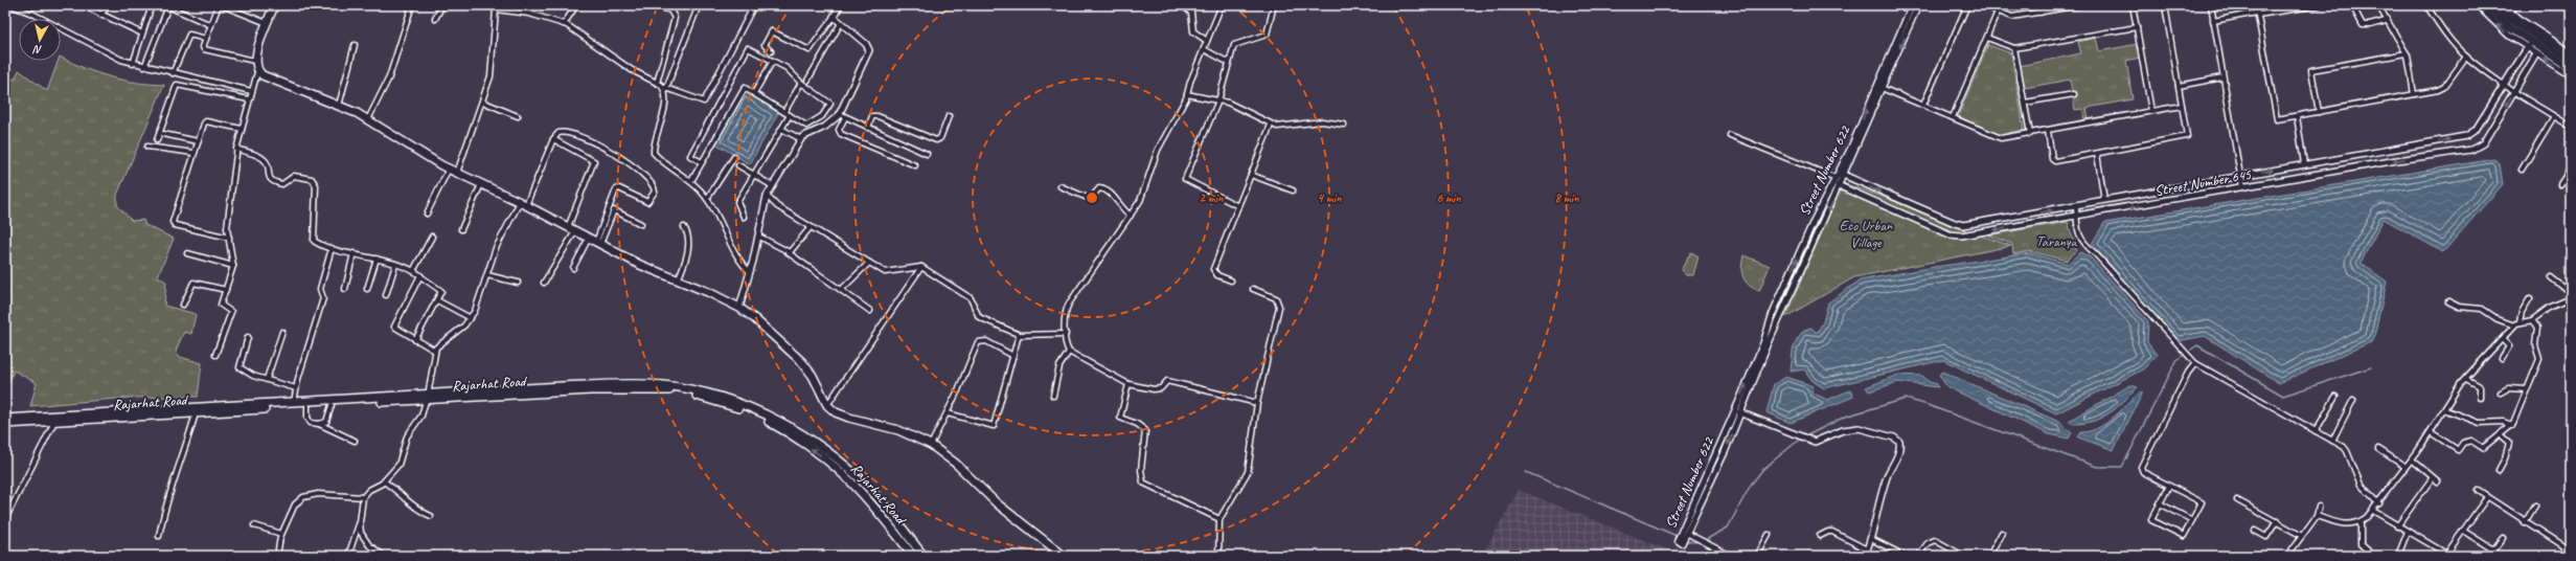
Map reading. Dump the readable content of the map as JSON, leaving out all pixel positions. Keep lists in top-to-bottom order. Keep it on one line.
{"streets":{"main road":["Rajarhat Road"],"street":["Street Number 622","Street Number 645"]},"crossings":[["Street Number 622","Street Number 645"]],"parks":["Eco Urban Village","Taranya"],"north":"bottom","rings":["2 min","4 min","6 min","8 min"]}
